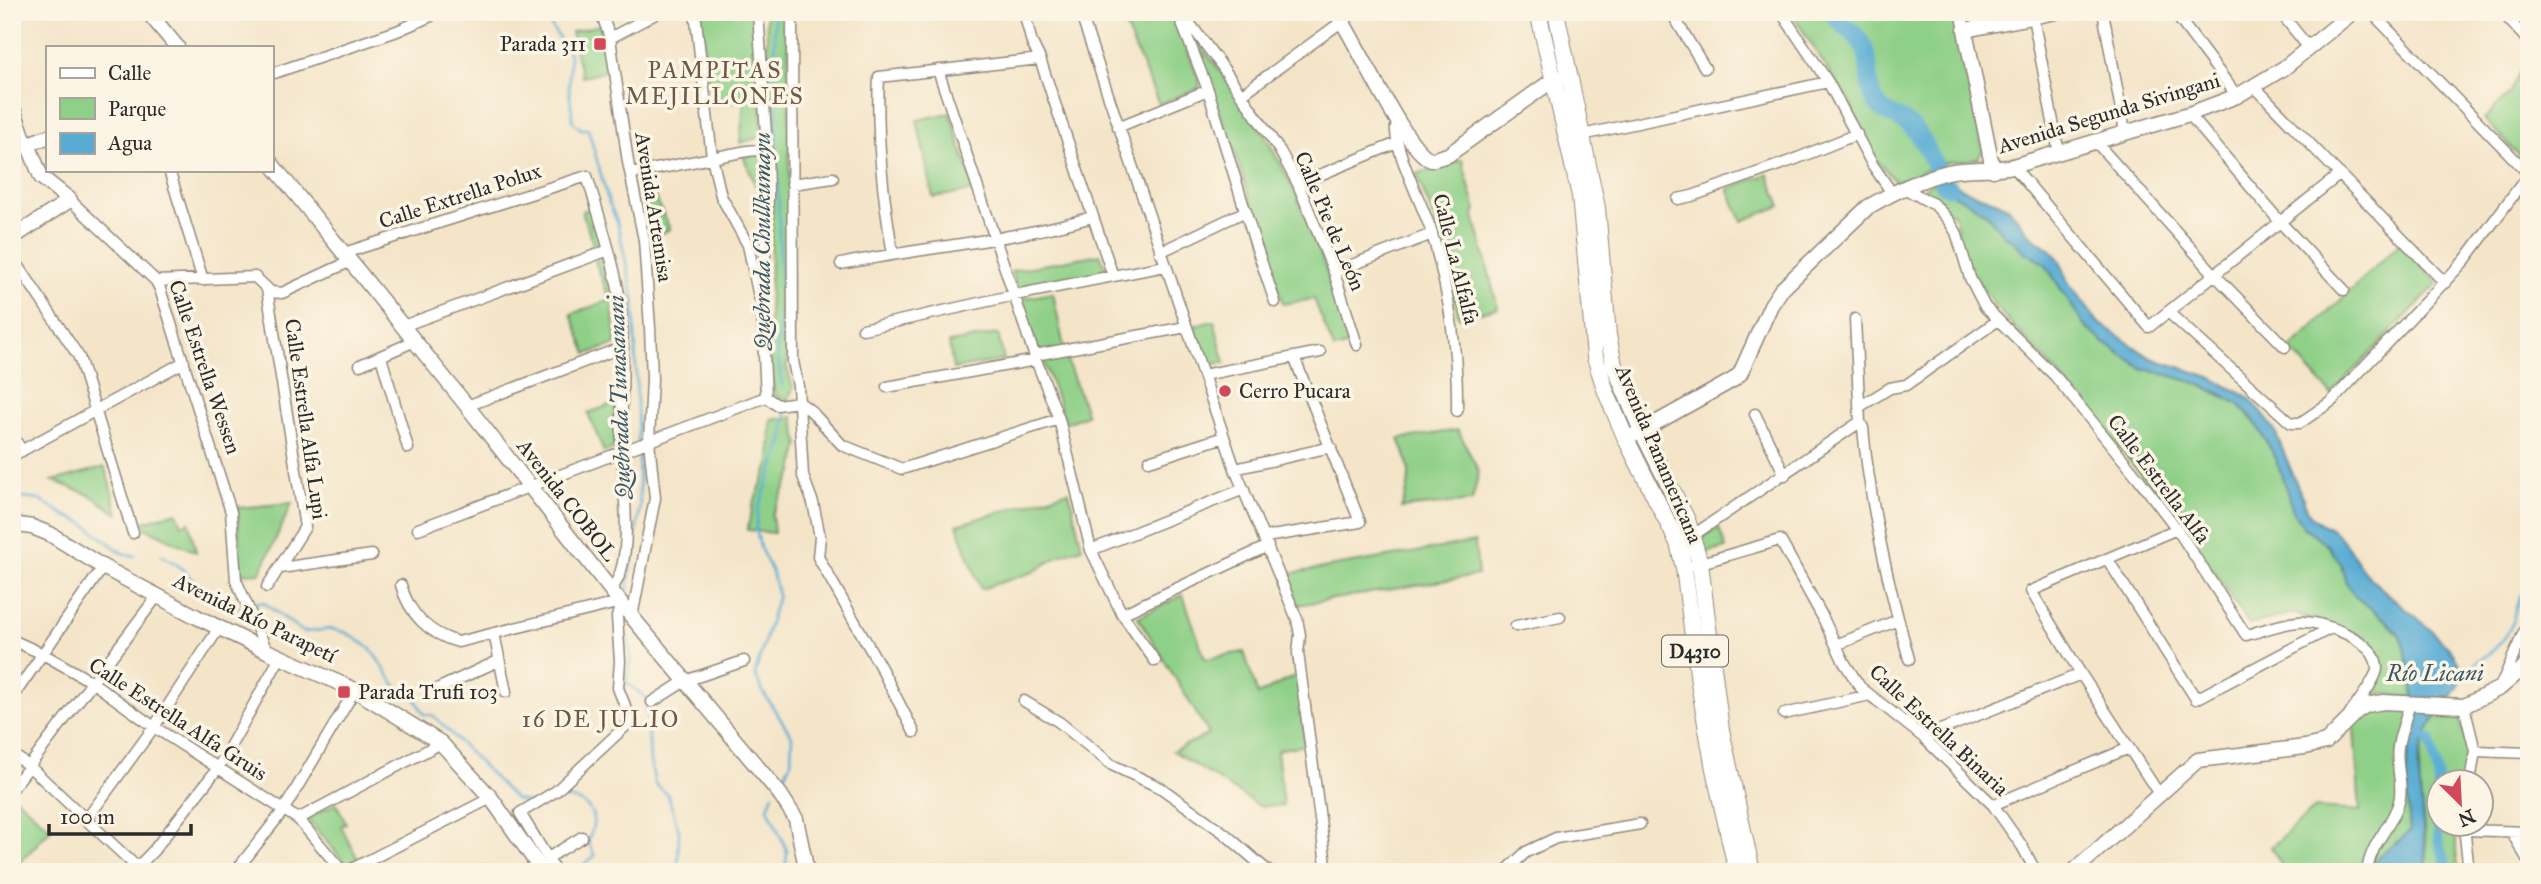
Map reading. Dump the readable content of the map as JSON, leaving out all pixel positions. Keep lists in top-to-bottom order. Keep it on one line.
{"streets":{"main road":["Avenida Panamericana","D4310"],"street":["Avenida Segunda Sivingani","Calle Extrella Polux","Avenida Artemisa","Calle Pie de León","Calle La Alfalfa","Calle Estrella Wessen","Calle Estrella Alfa Lupi","Calle Estrella Alfa","Avenida COBOL","Avenida Río Parapetí","Calle Estrella Alfa Gruis","Calle Estrella Binaria"]},"crossings":[["Avenida Segunda Sivingani","Avenida Panamericana"],["Avenida Segunda Sivingani","Calle Estrella Alfa"],["Calle Extrella Polux","Calle Estrella Alfa Lupi"],["Calle Extrella Polux","Avenida COBOL"],["Avenida Artemisa","Avenida COBOL"],["Calle Estrella Wessen","Avenida Río Parapetí"],["Avenida Panamericana","Calle Estrella Binaria"],["Avenida COBOL","Avenida Río Parapetí"]],"districts":["PAMPITAS MEJILLONES","16 DE JULIO"],"water":["Quebrada Chullkumayu","Quebrada Tunasanani","Río Licani"],"places":{"transit":["Parada 311","Parada Trufi 103"],"other":["Cerro Pucara"]},"legend":["Calle","Parque","Agua"],"scale_bar":"100 m","north":"bottom right"}
